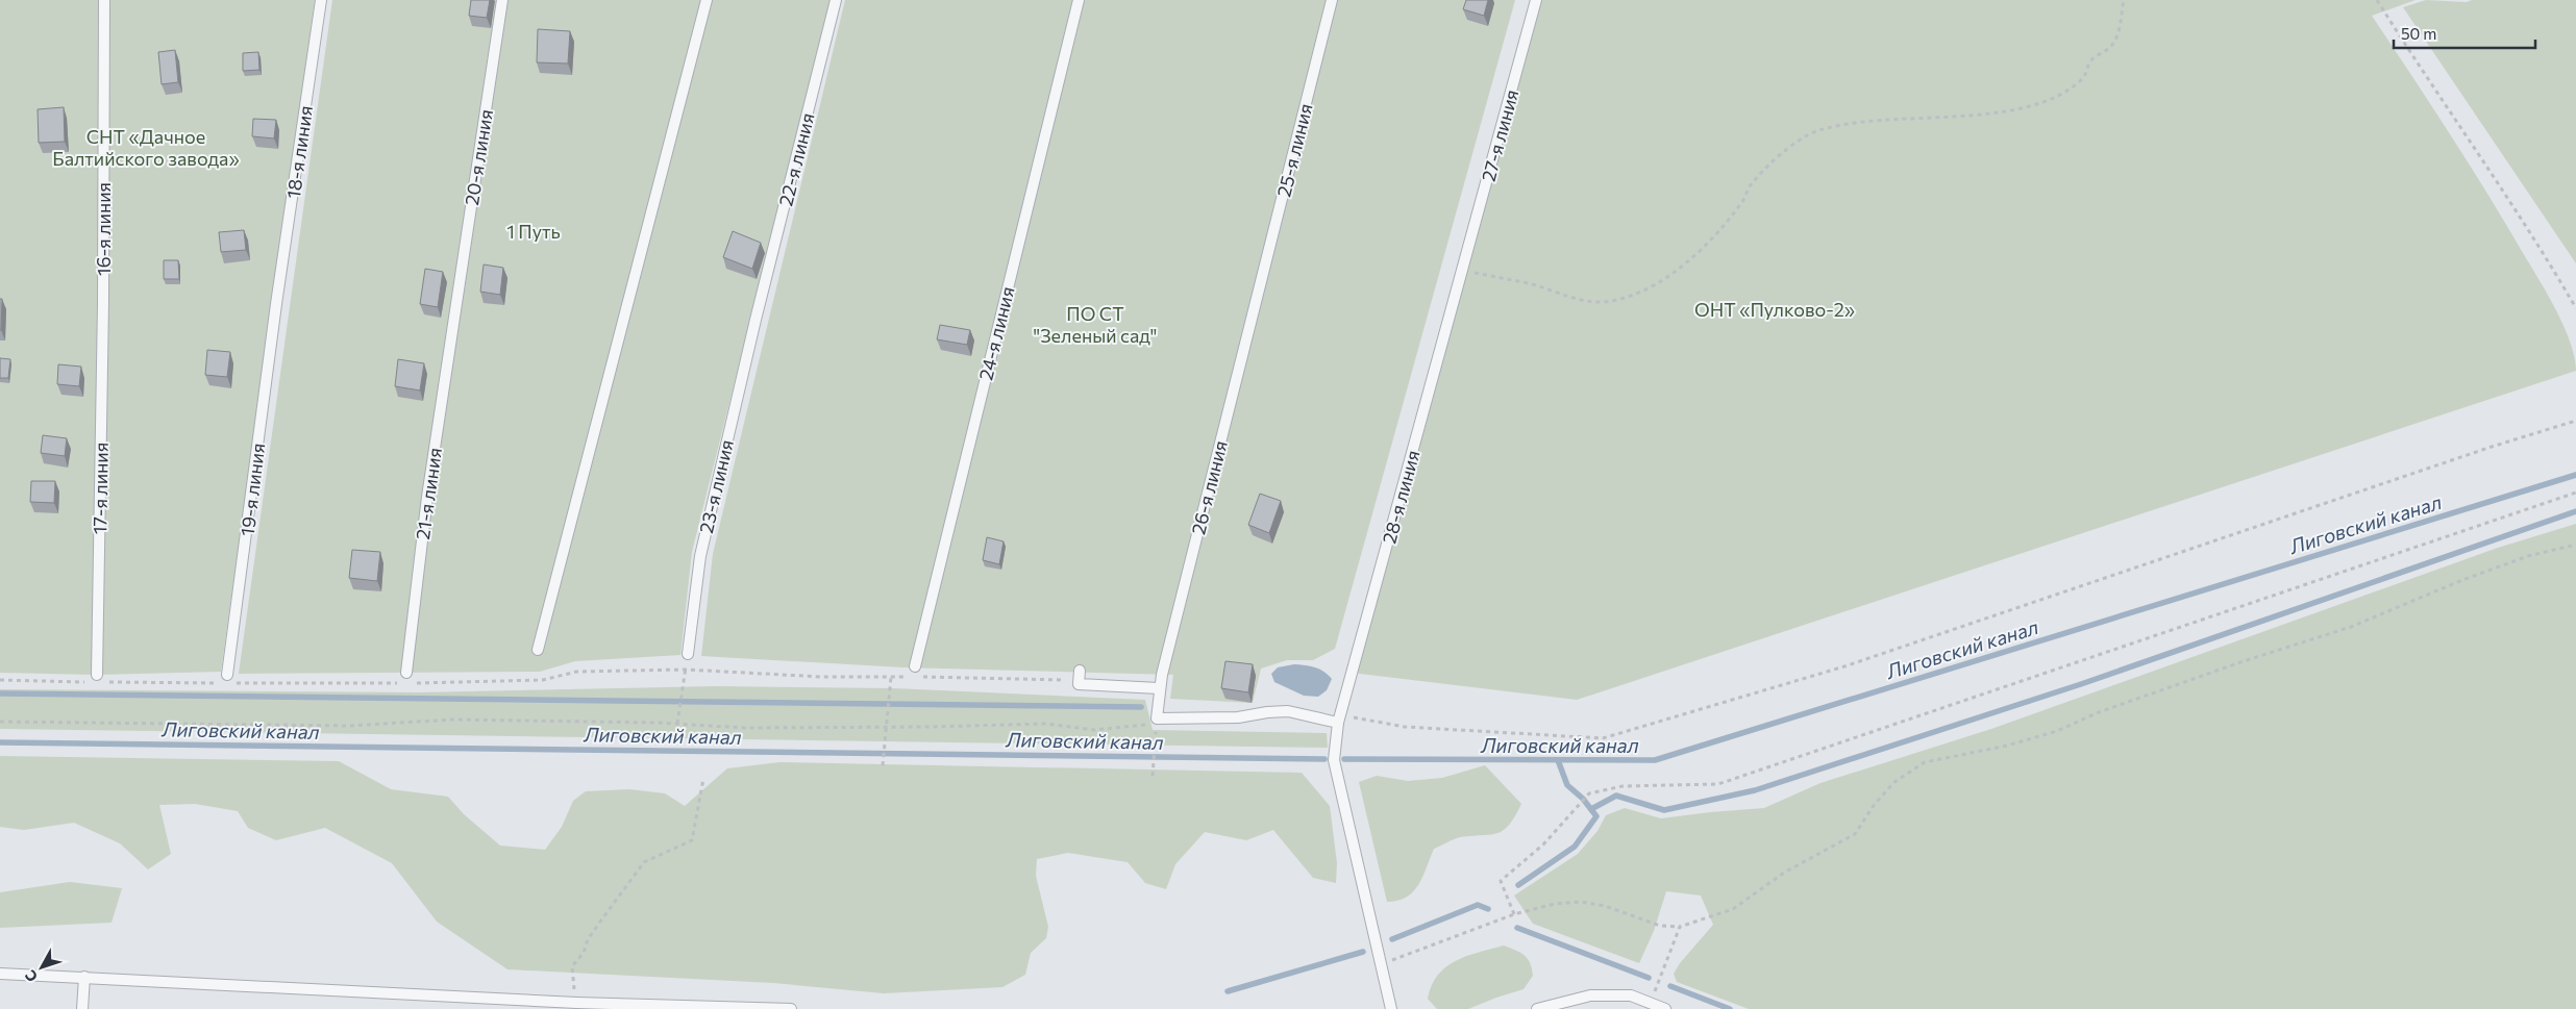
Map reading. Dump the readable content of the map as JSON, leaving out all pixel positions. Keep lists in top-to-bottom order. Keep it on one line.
{"streets":{"lane":["27-я линия","25-я линия","18-я линия","20-я линия","22-я линия","16-я линия","24-я линия","23-я линия","26-я линия","17-я линия","19-я линия","21-я линия","28-я линия"]},"crossings":[["27-я линия","28-я линия"],["25-я линия","26-я линия"],["18-я линия","19-я линия"],["20-я линия","21-я линия"],["22-я линия","23-я линия"],["16-я линия","17-я линия"]],"water":["Лиговский канал"],"parks":["СНТ «Дачное Балтийского завода»","1 Путь","ОНТ «Пулково-2»","ПО СТ \"Зеленый сад\""],"scale_bar":"50 m","north":"bottom left"}
